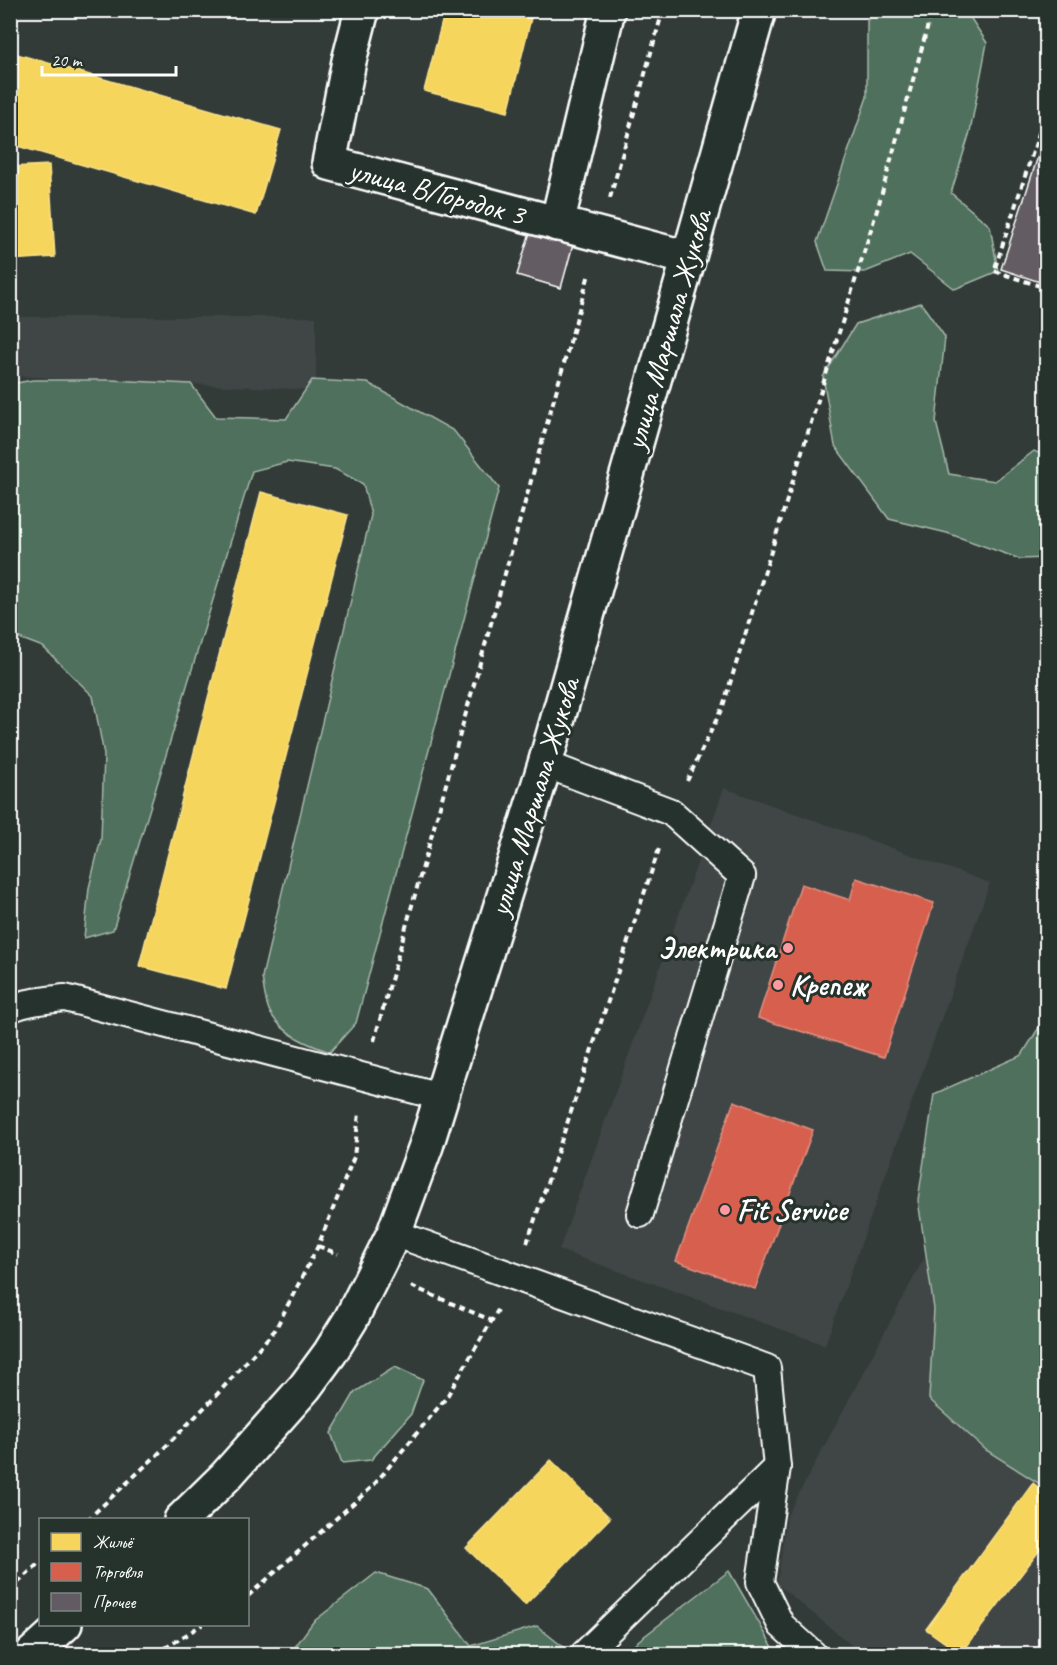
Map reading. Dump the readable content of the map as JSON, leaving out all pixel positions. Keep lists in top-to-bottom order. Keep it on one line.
{"streets":{"main road":["улица В/Городок 3","улица Маршала Жукова"]},"crossings":[["улица В/Городок 3","улица Маршала Жукова"]],"places":["Электрика","Крепеж","Fit Service"],"legend":["Жильё","Торговля","Прочее"],"scale_bar":"20 m"}
